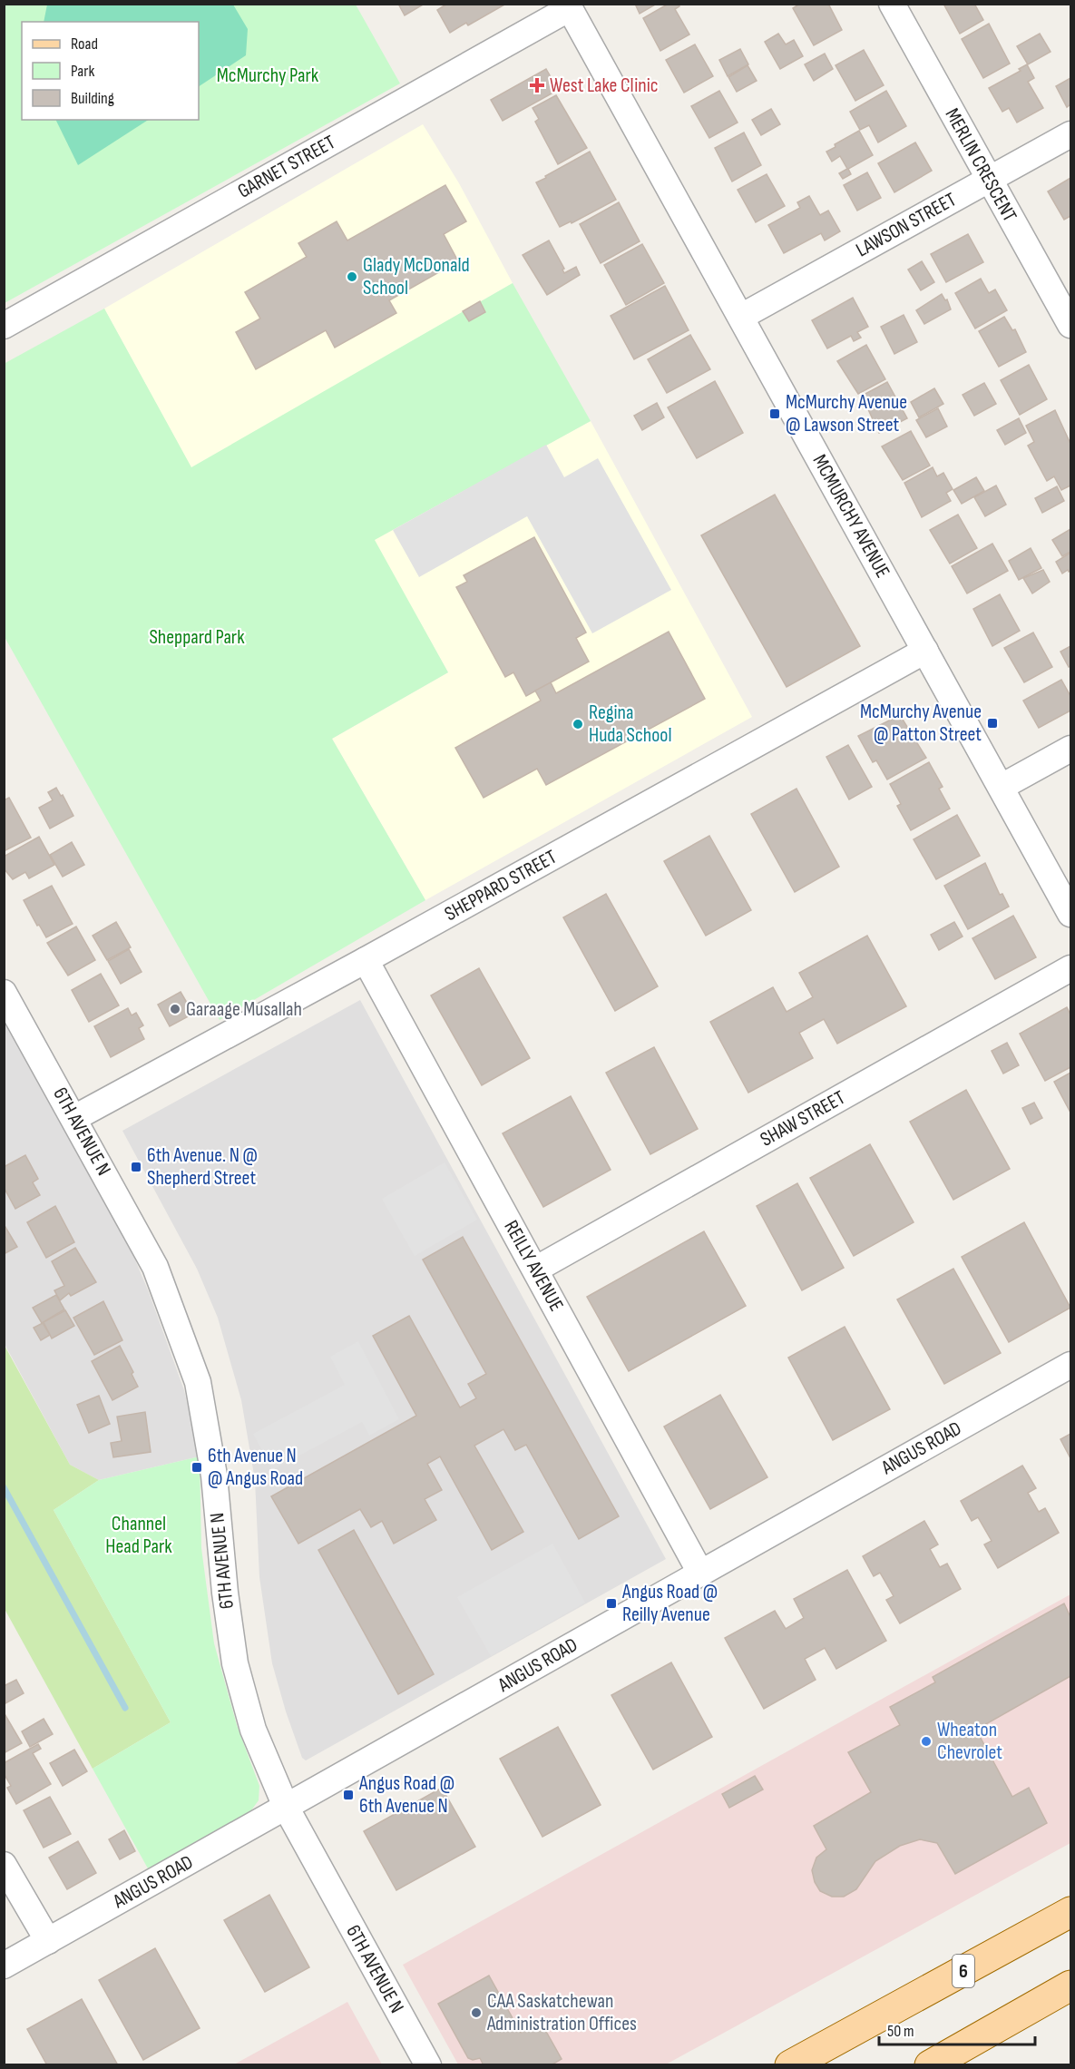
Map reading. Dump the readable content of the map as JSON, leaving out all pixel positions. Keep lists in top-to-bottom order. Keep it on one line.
{"streets":{"main road":["6"],"street":["MERLIN CRESCENT","GARNET STREET","LAWSON STREET","MCMURCHY AVENUE","SHEPPARD STREET","SHAW STREET","6TH AVENUE N","REILLY AVENUE","ANGUS ROAD"]},"crossings":[["MERLIN CRESCENT","LAWSON STREET"],["GARNET STREET","MCMURCHY AVENUE"],["LAWSON STREET","MCMURCHY AVENUE"],["MCMURCHY AVENUE","SHEPPARD STREET"],["SHEPPARD STREET","6TH AVENUE N"],["SHEPPARD STREET","REILLY AVENUE"],["SHAW STREET","REILLY AVENUE"],["6TH AVENUE N","ANGUS ROAD"],["REILLY AVENUE","ANGUS ROAD"]],"parks":["McMurchy Park","Sheppard Park","Channel Head Park"],"places":{"health":["West Lake Clinic"],"other":["Glady McDonald School","Regina Huda School","Garaage Musallah","Wheaton Chevrolet","CAA Saskatchewan Administration Offices"],"transit":["McMurchy Avenue @ Lawson Street","McMurchy Avenue @ Patton Street","6th Avenue. N @ Shepherd Street","6th Avenue N @ Angus Road","Angus Road @ Reilly Avenue","Angus Road @ 6th Avenue N"]},"legend":["Road","Park","Building"],"scale_bar":"50 m"}
